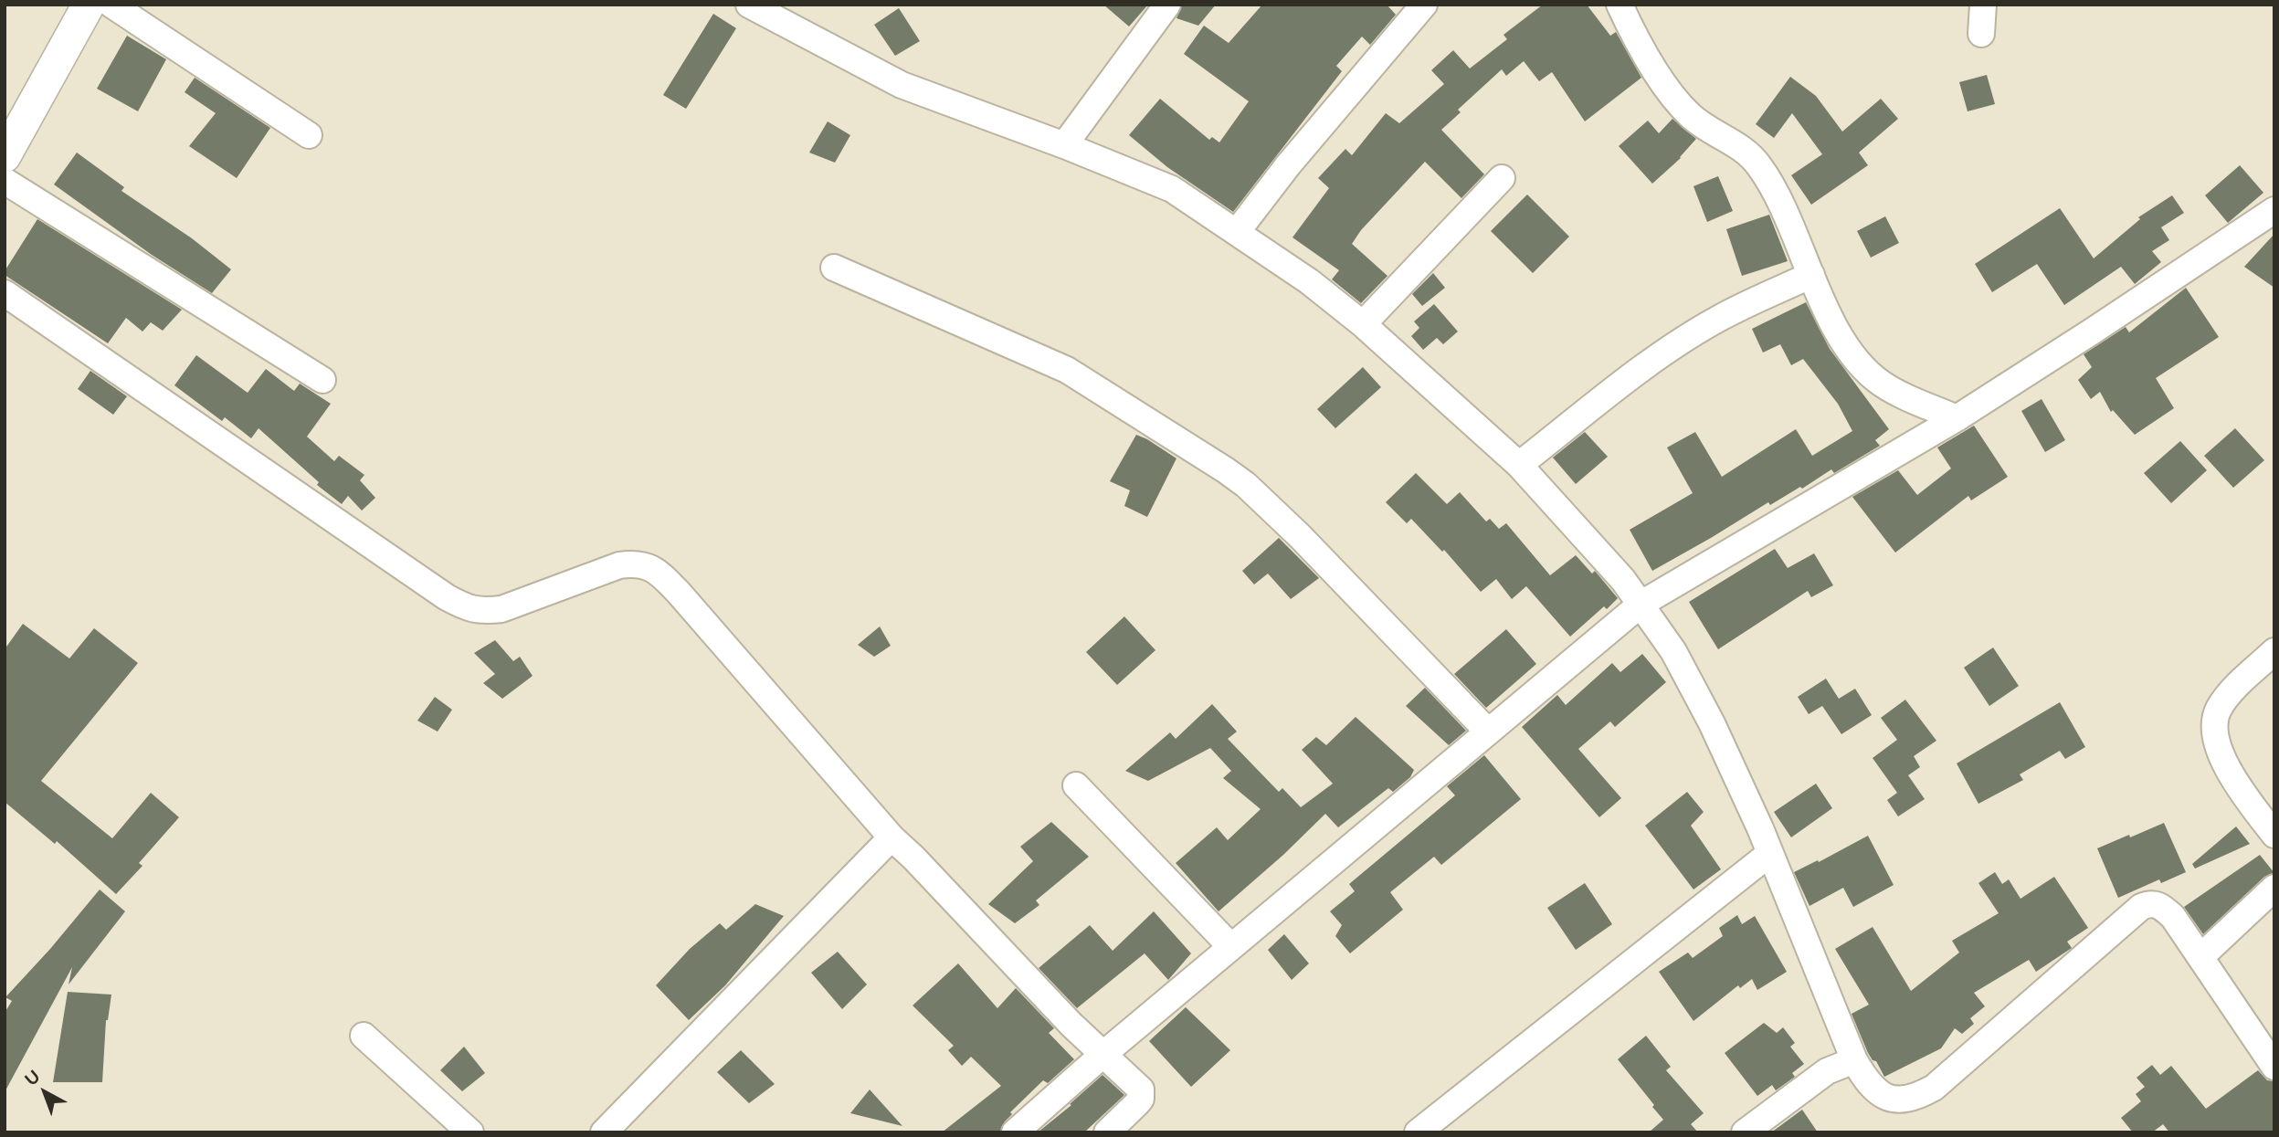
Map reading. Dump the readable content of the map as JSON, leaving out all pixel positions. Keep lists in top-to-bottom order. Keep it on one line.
{"north":"top left"}
